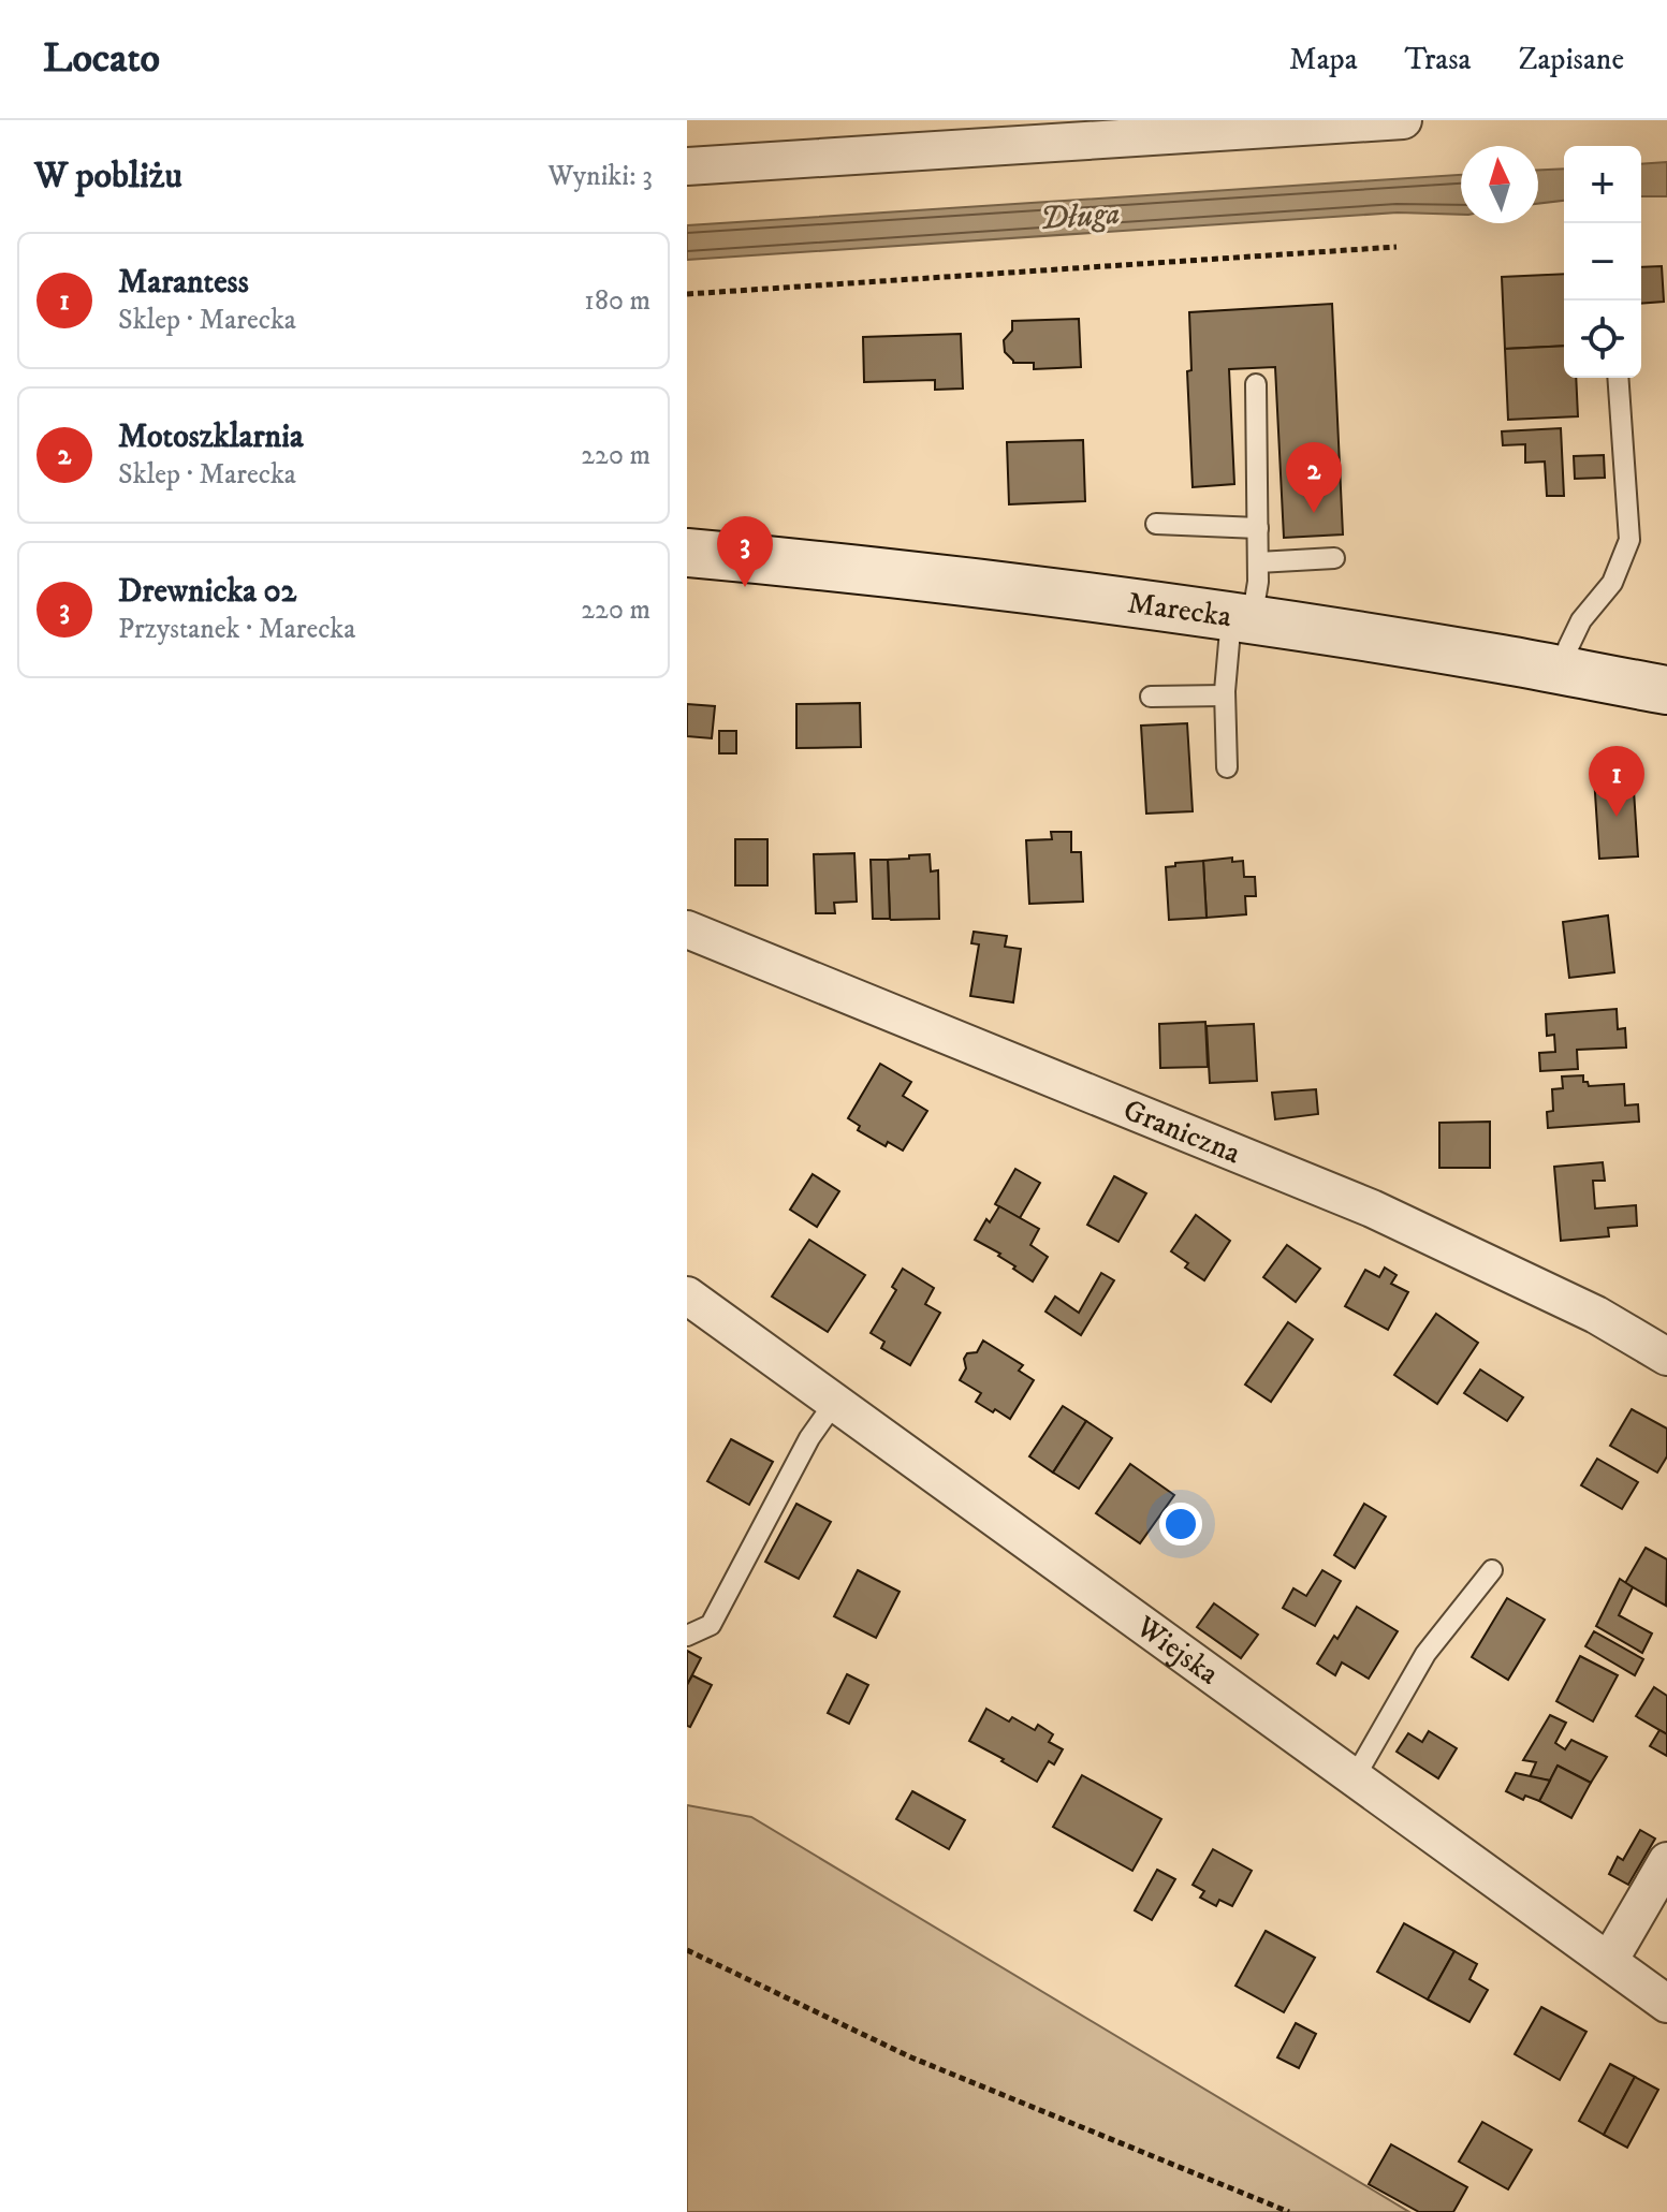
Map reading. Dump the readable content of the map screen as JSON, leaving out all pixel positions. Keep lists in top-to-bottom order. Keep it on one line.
{"streets":{"street":["Marecka","Graniczna","Wiejska"]},"water":["Długa"],"north":"top","page":{"header":"Locato","nav":["Mapa","Trasa","Zapisane"],"heading":["W pobliżu","Wyniki: 3"],"map_buttons":["+","−"],"list":[{"mark":"1","name":"Marantess","note":"Sklep · Marecka","value":"180 m"},{"mark":"2","name":"Motoszklarnia","note":"Sklep · Marecka","value":"220 m"},{"mark":"3","name":"Drewnicka 02","note":"Przystanek · Marecka","value":"220 m"}],"pins":["2","3","1"]}}
